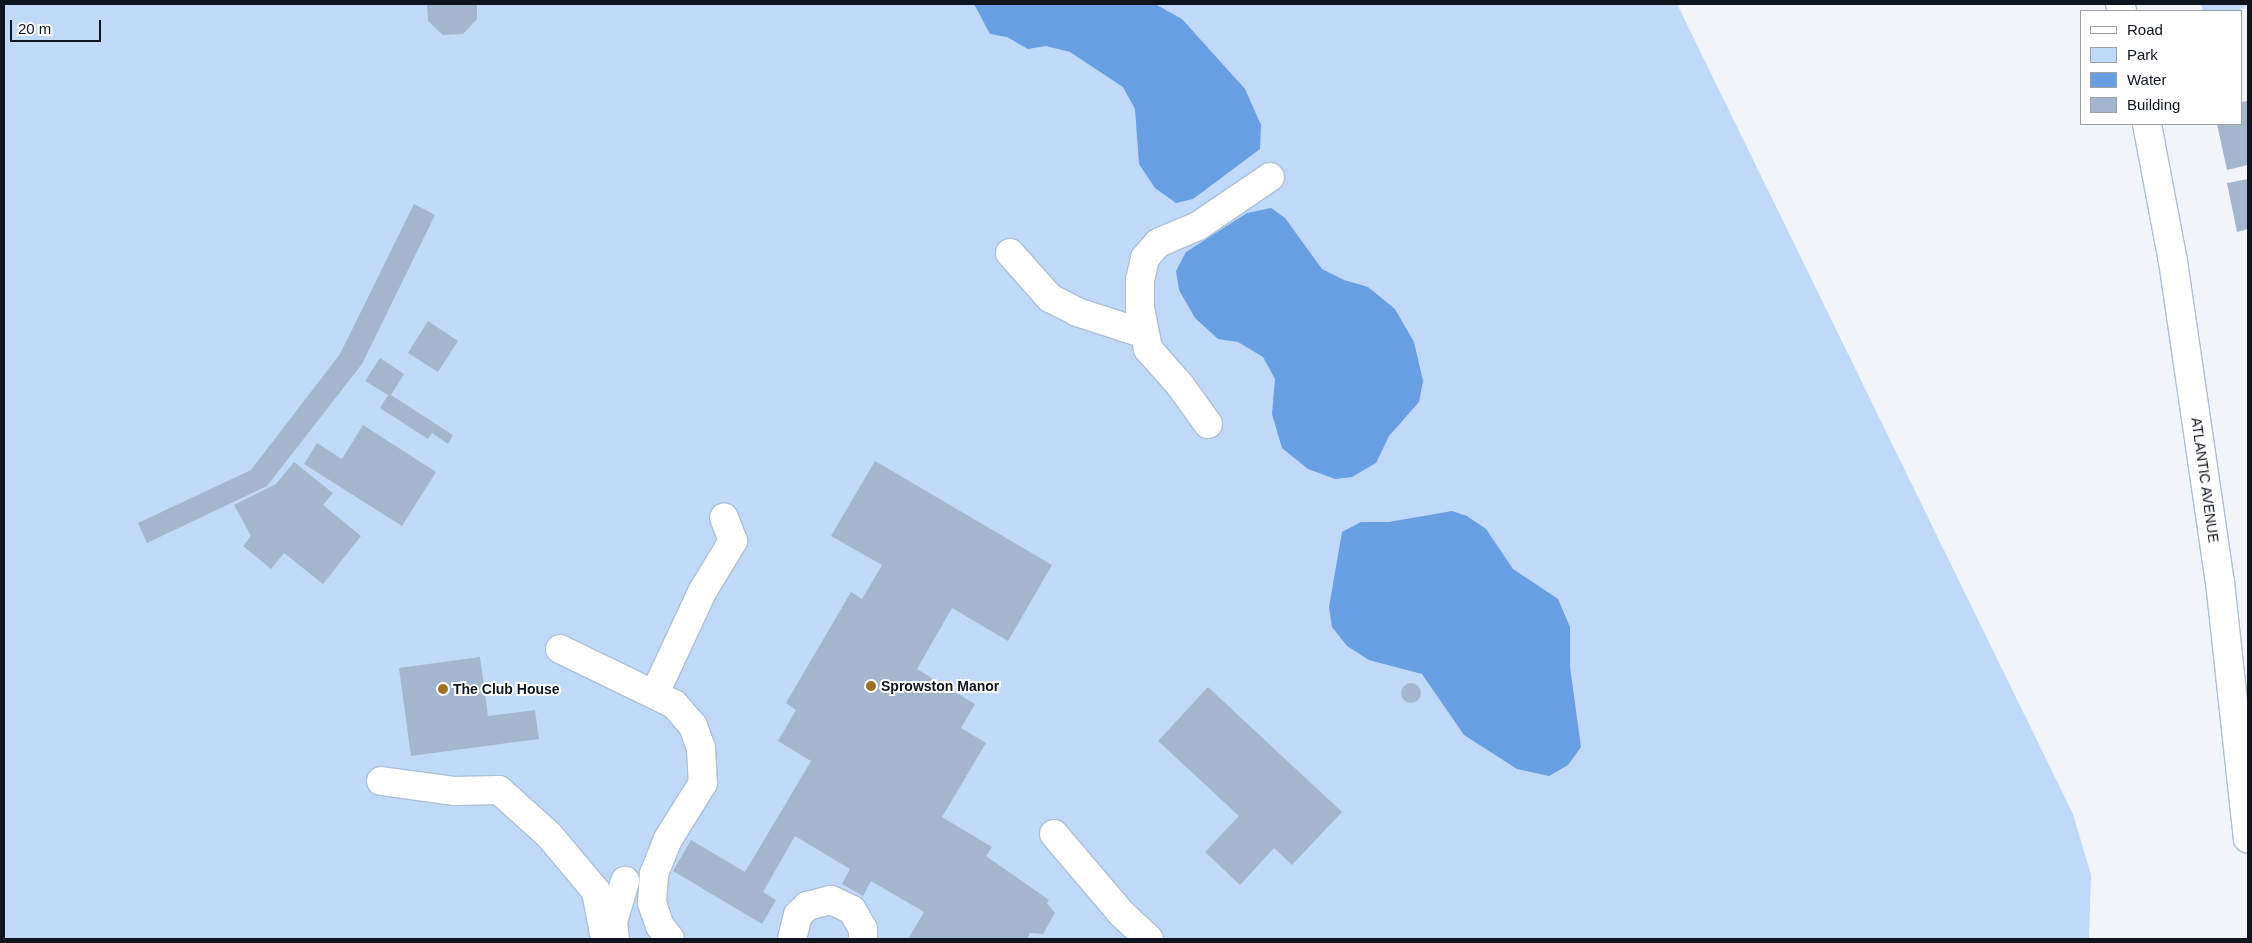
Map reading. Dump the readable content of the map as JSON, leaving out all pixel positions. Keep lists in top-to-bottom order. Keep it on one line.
{"streets":{"street":["ATLANTIC AVENUE"]},"places":["Sprowston Manor","The Club House"],"legend":["Road","Park","Water","Building"],"scale_bar":"20 m"}
